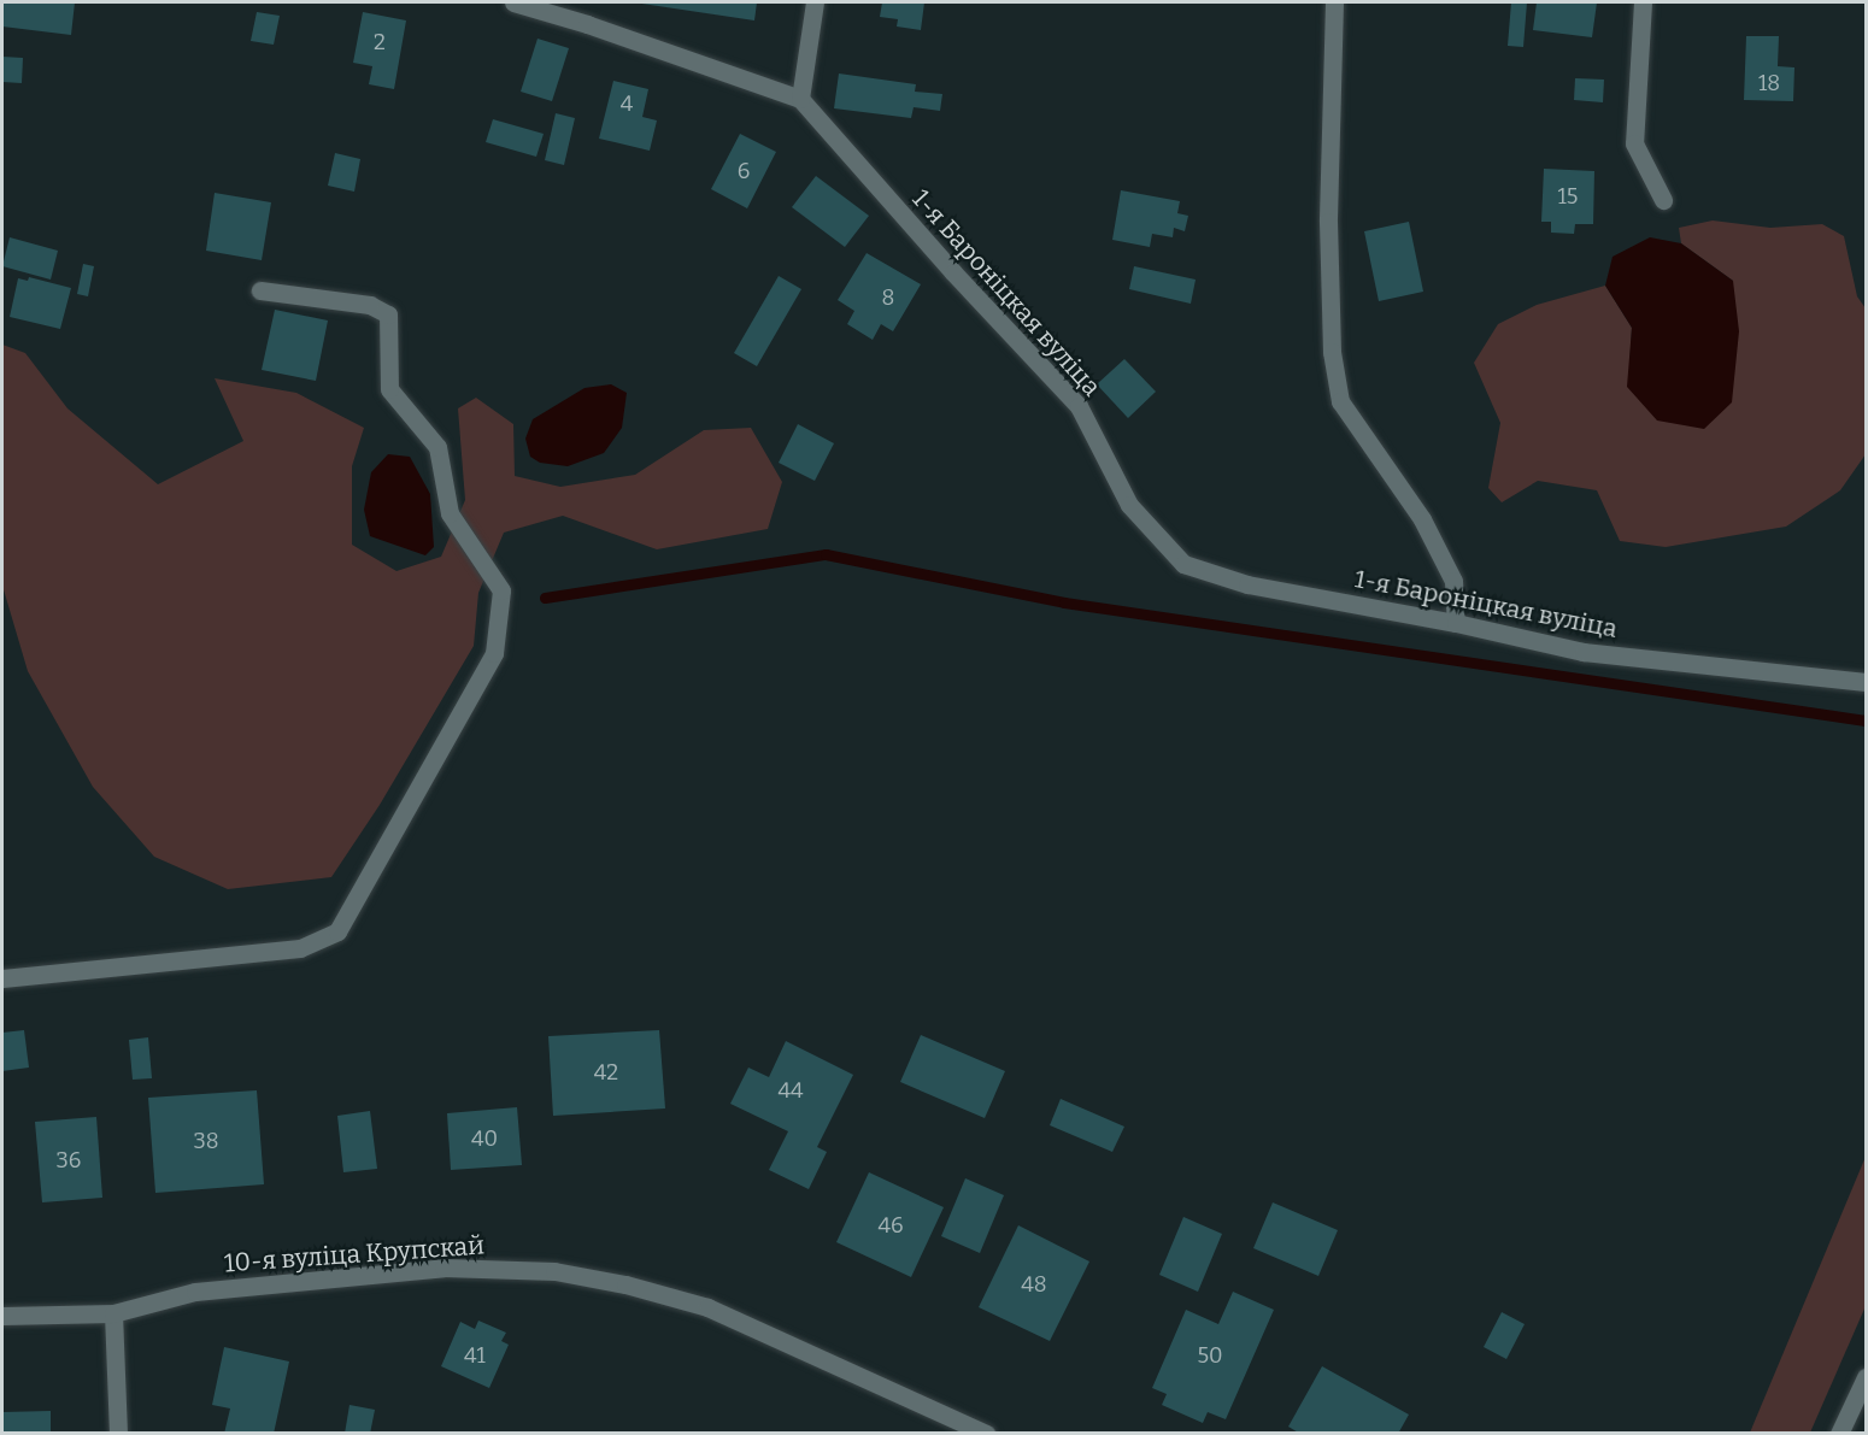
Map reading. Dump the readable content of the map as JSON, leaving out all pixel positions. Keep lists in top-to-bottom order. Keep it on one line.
{"streets":{"street":["1-я Бароніцкая вуліца","10-я вуліца Крупскай"]},"house_numbers":["2","18","4","6","15","8","42","44","40","38","36","46","48","41","50"]}
